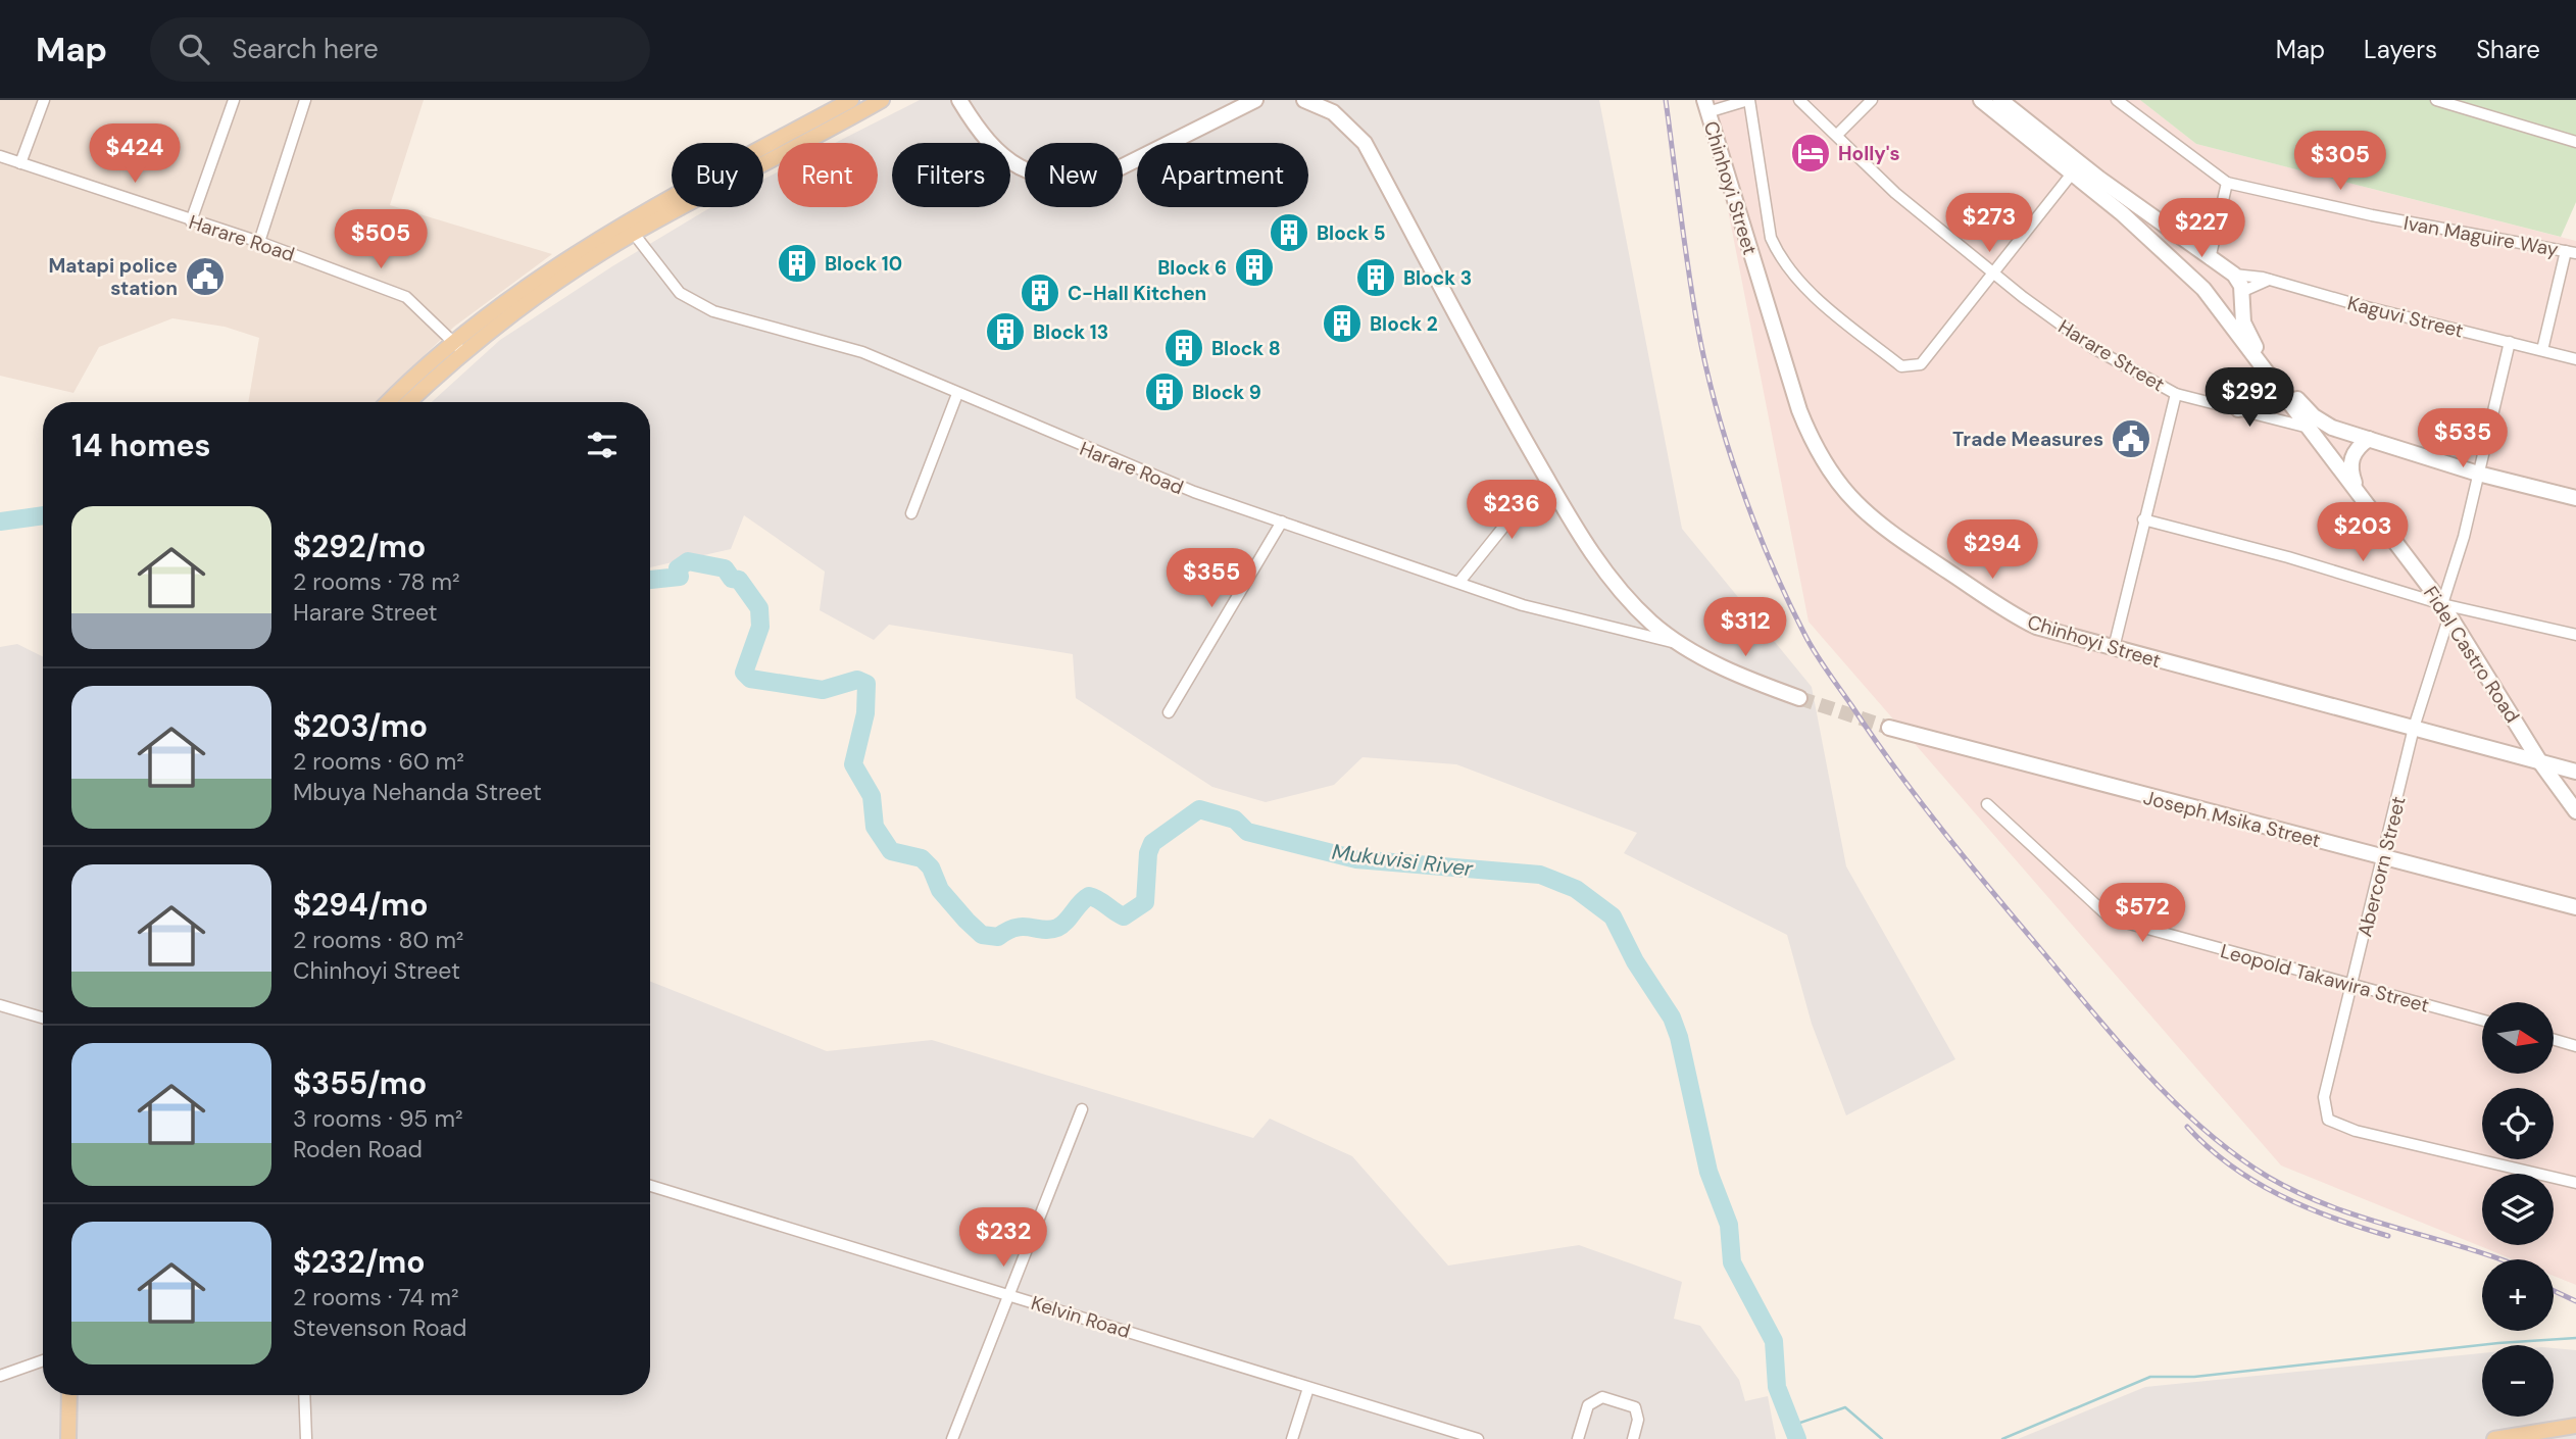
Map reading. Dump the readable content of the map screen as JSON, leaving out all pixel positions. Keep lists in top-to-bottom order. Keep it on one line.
{"streets":{"street":["Chinhoyi Street","Ivan Maguire Way","Harare Road","Kaguvi Street","Harare Street","Fidel Castro Road","Joseph Msika Street","Abercorn Street","Leopold Takawira Street","Kelvin Road"]},"crossings":[["Chinhoyi Street","Fidel Castro Road"],["Chinhoyi Street","Abercorn Street"],["Kaguvi Street","Fidel Castro Road"],["Kaguvi Street","Abercorn Street"],["Harare Street","Fidel Castro Road"],["Harare Street","Abercorn Street"],["Fidel Castro Road","Abercorn Street"],["Joseph Msika Street","Abercorn Street"],["Abercorn Street","Leopold Takawira Street"]],"water":["Mukuvisi River"],"places":{"hotel":["Holly's"],"building":["Block 5","Block 10","Block 6","Block 3","C-Hall Kitchen","Block 2","Block 13","Block 8","Block 9"],"public building":["Matapi police station","Trade Measures"]},"north":"right","page":{"header":"Map","search":"Search here","nav":["Map","Layers","Share"],"price":["$424","$305","$273","$227","$505","$292","$535","$236","$203","$294","$355","$312","$572","$232"],"chip":["Buy","Rent","Filters","New","Apartment"],"heading":"14 homes","list":[{"name":"$292/mo","note":"2 rooms · 78 m² · Harare Street"},{"name":"$203/mo","note":"2 rooms · 60 m² · Mbuya Nehanda Street"},{"name":"$294/mo","note":"2 rooms · 80 m² · Chinhoyi Street"},{"name":"$355/mo","note":"3 rooms · 95 m² · Roden Road"},{"name":"$232/mo","note":"2 rooms · 74 m² · Stevenson Road"}],"map_buttons":["+","−"]}}
